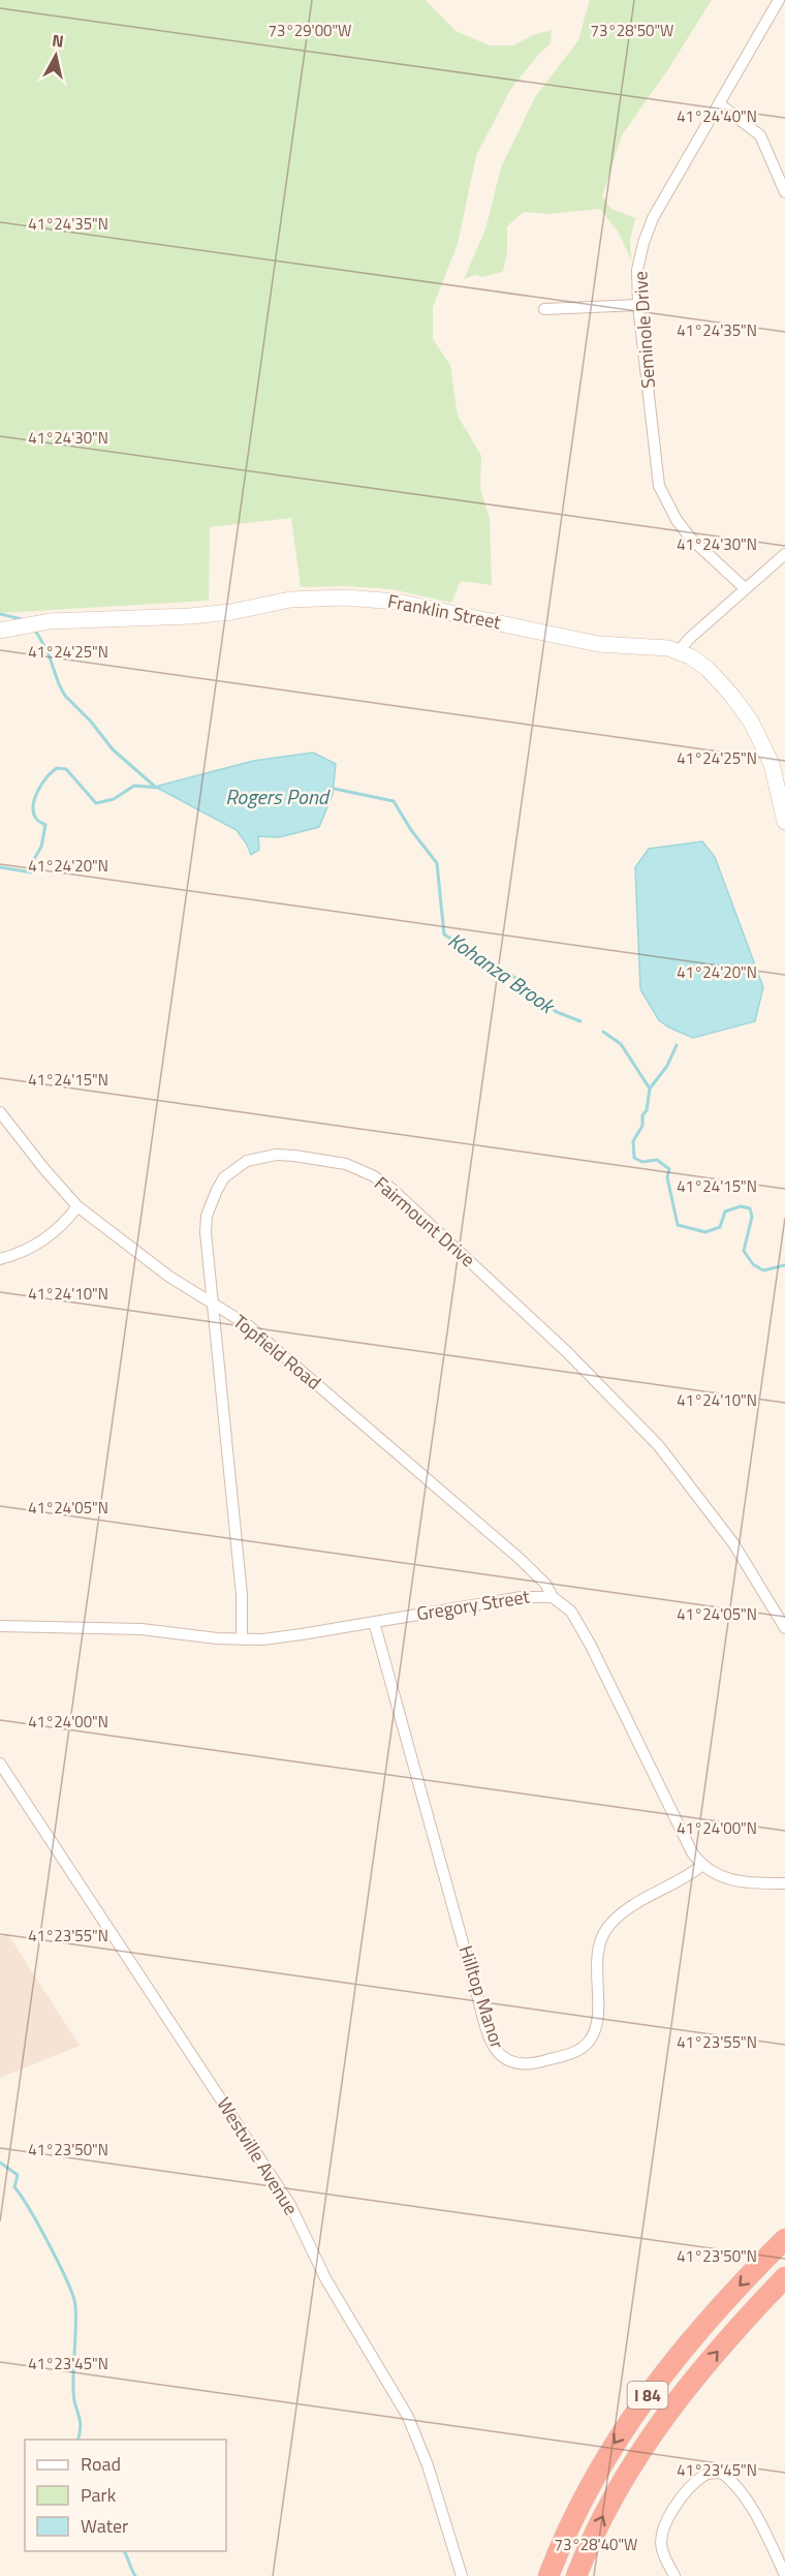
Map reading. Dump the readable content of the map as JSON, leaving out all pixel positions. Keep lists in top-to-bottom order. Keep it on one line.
{"streets":{"highway":["I 84"],"main road":["Franklin Street"],"street":["Seminole Drive","Fairmount Drive","Topfield Road","Gregory Street","Hilltop Manor","Westville Avenue"]},"crossings":[["Fairmount Drive","Topfield Road"],["Fairmount Drive","Gregory Street"],["Topfield Road","Gregory Street"],["Gregory Street","Hilltop Manor"]],"water":["Rogers Pond","Kohanza Brook"],"legend":["Road","Park","Water"],"north":"top","coordinates":["73°29'00\"W","73°28'50\"W","41°24'40\"N","41°24'35\"N","41°24'30\"N","41°24'25\"N","41°24'20\"N","41°24'15\"N","41°24'10\"N","41°24'05\"N","41°24'00\"N","41°23'55\"N","41°23'50\"N","41°23'45\"N","73°28'40\"W"]}
